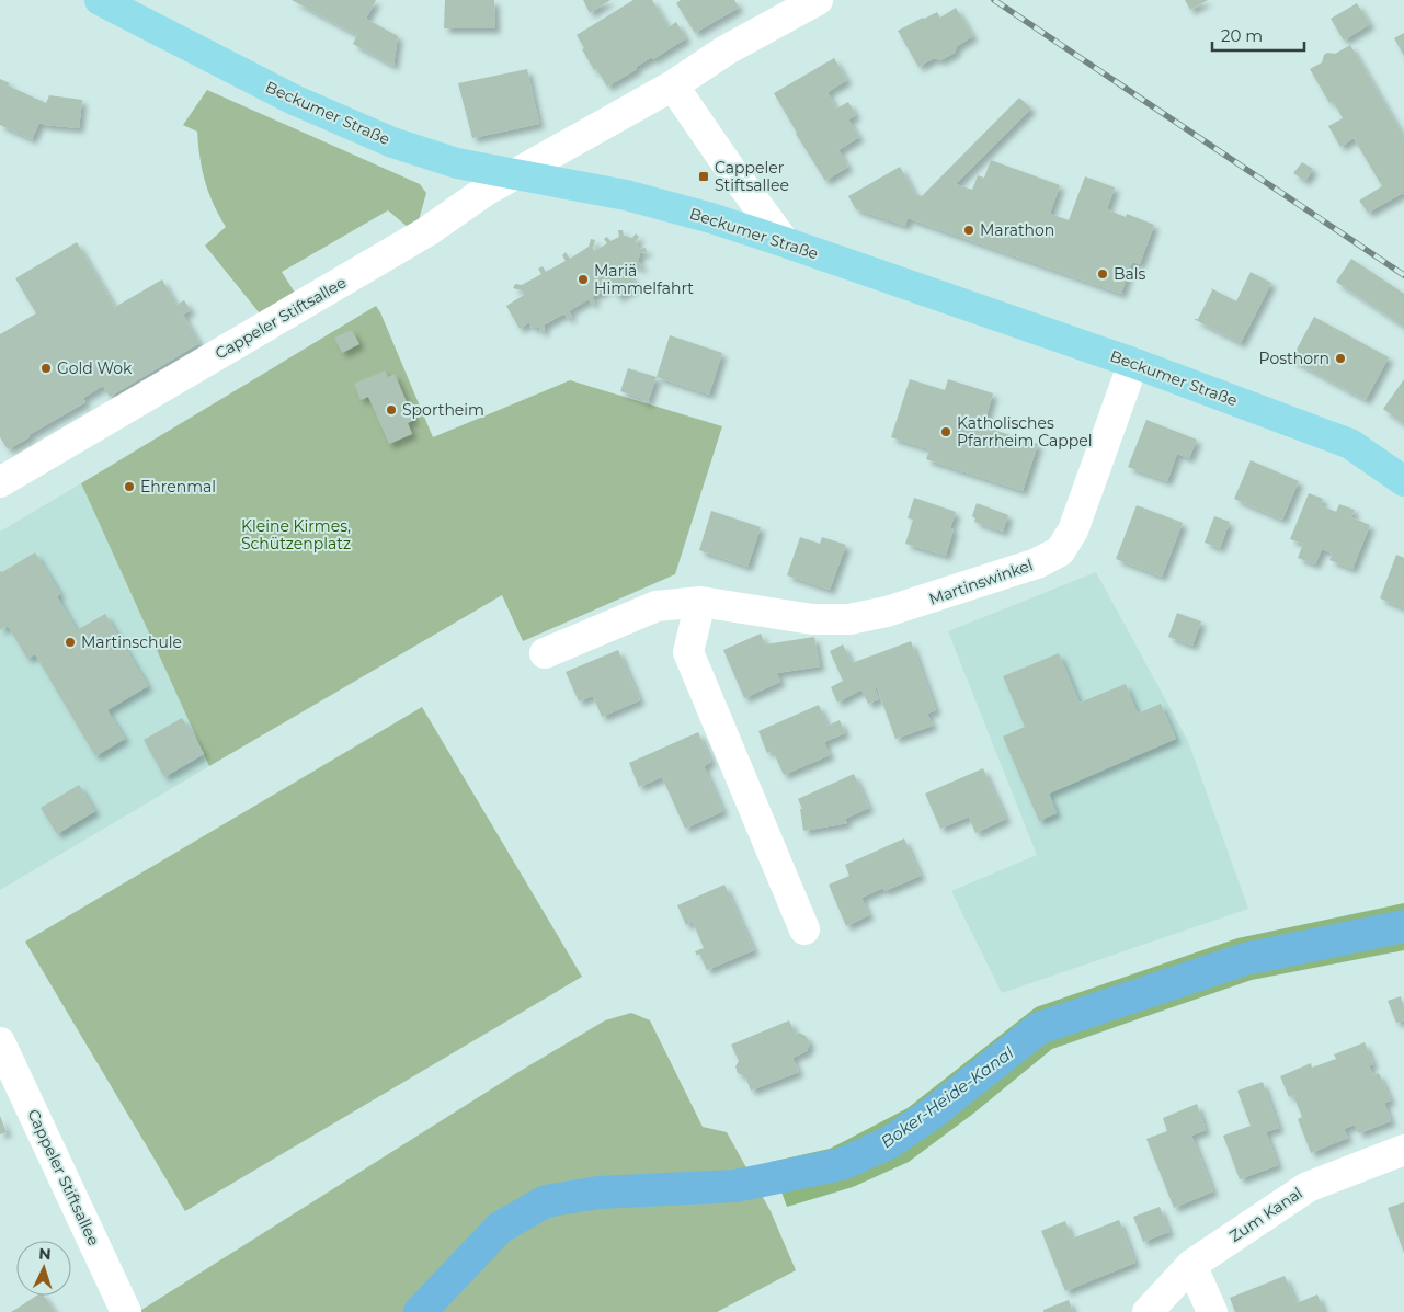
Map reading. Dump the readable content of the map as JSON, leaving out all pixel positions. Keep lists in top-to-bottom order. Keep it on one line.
{"streets":{"main road":["Beckumer Straße"],"street":["Cappeler Stiftsallee","Martinswinkel","Zum Kanal"]},"crossings":[["Beckumer Straße","Cappeler Stiftsallee"],["Beckumer Straße","Martinswinkel"]],"water":["Boker-Heide-Kanal"],"parks":["Kleine Kirmes, Schützenplatz"],"places":{"transit":["Cappeler Stiftsallee"],"other":["Marathon","Bals","Mariä Himmelfahrt","Posthorn","Gold Wok","Sportheim","Katholisches Pfarrheim Cappel","Ehrenmal","Martinschule"]},"scale_bar":"20 m","north":"top"}
